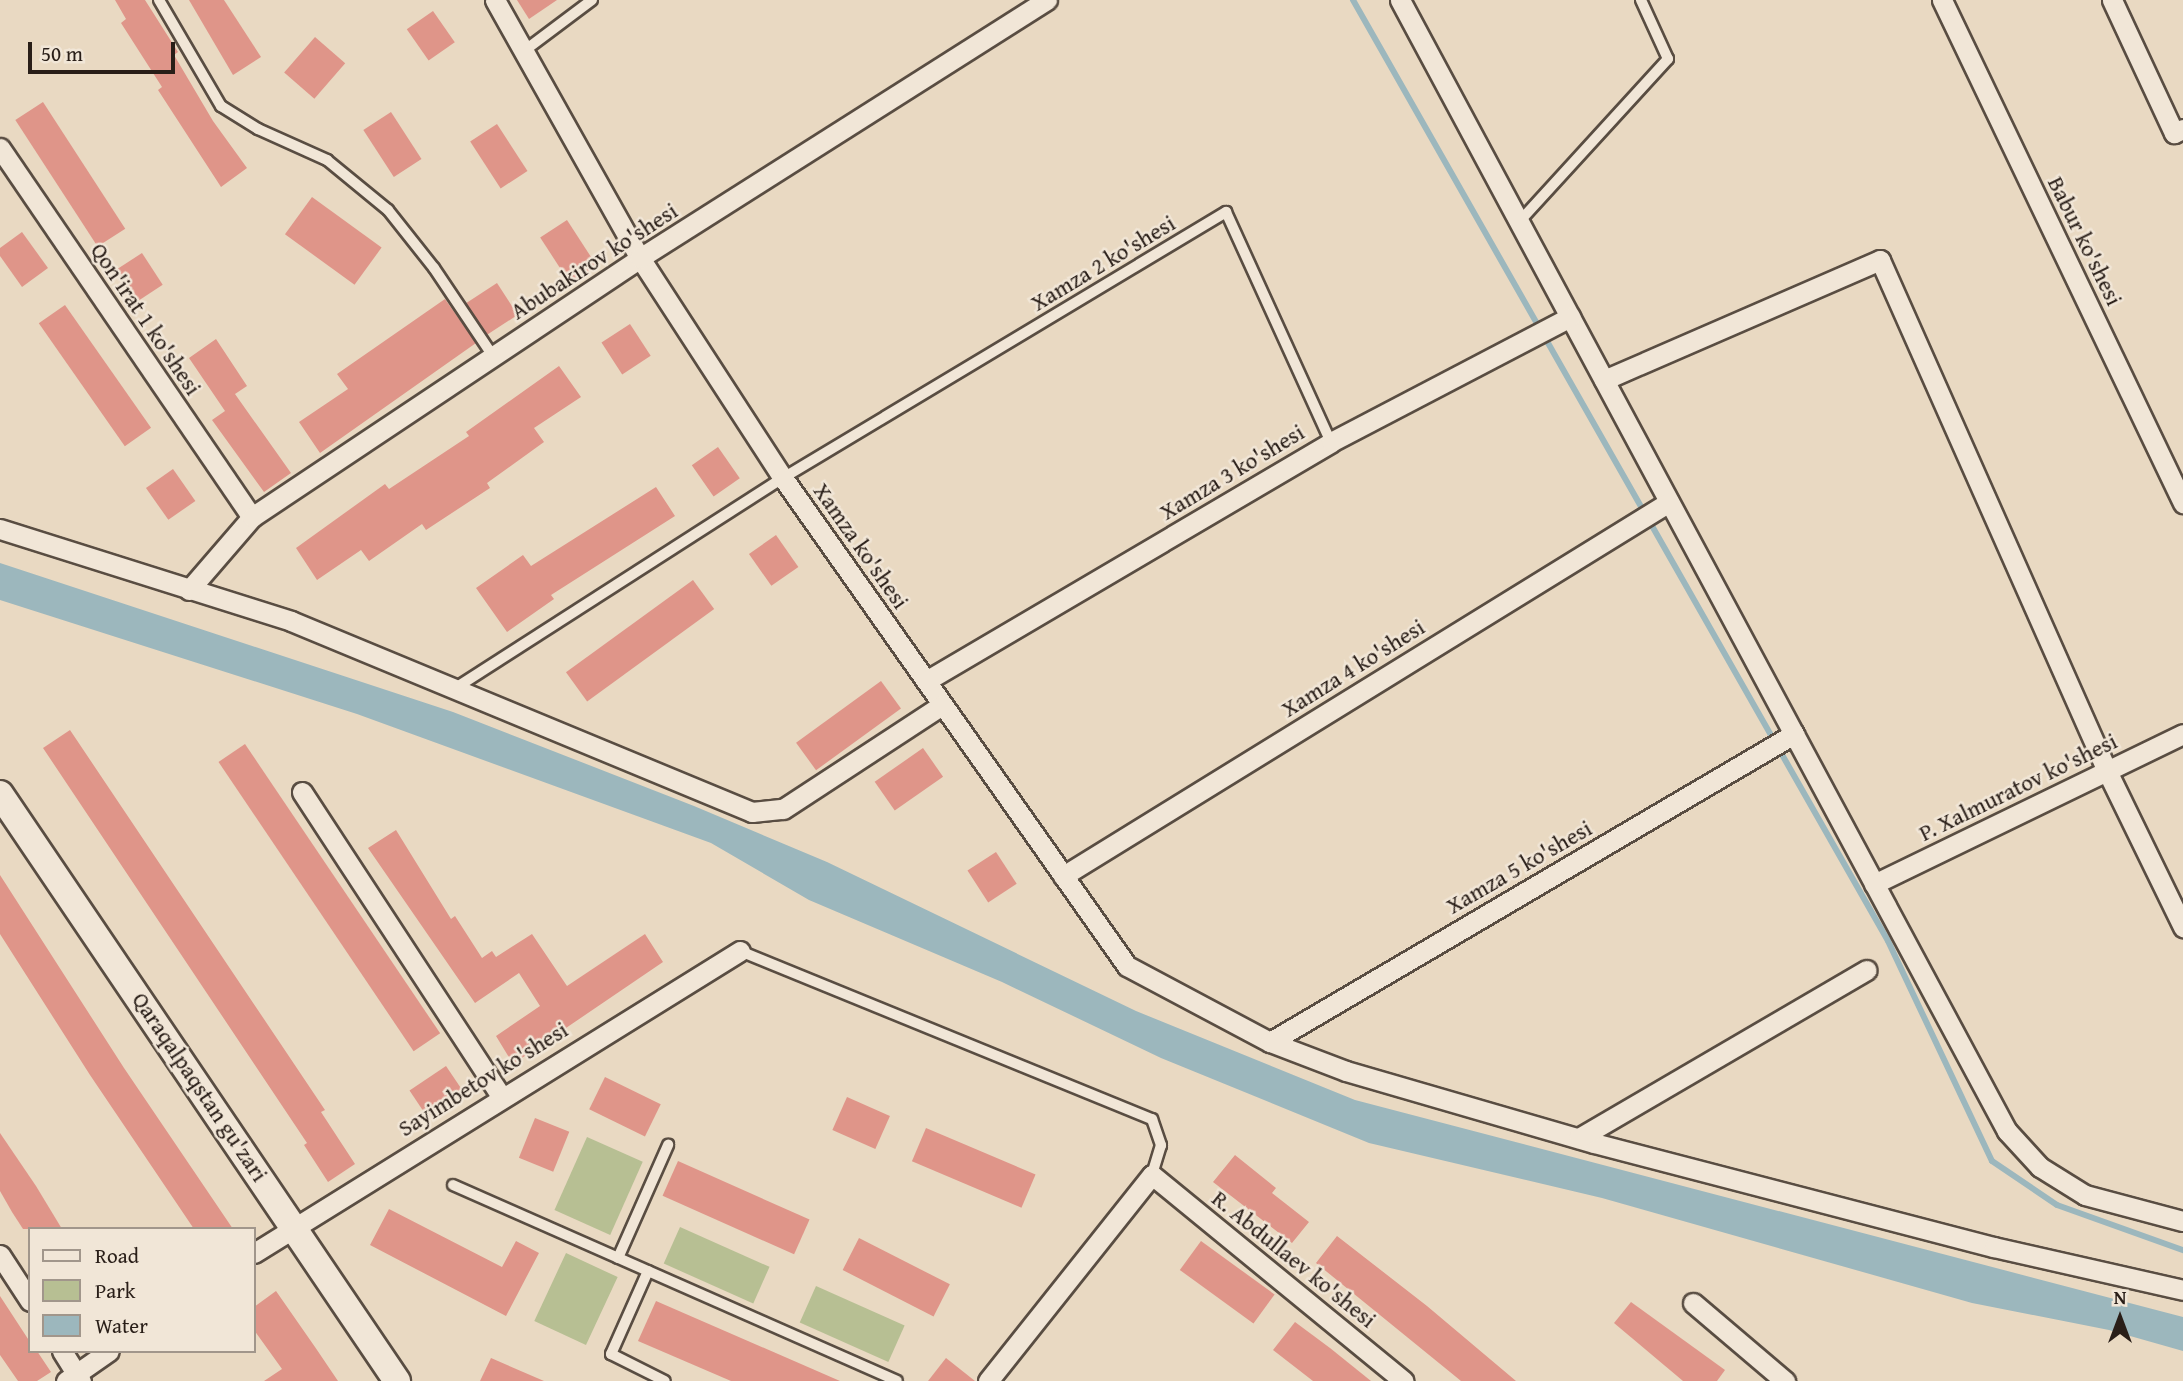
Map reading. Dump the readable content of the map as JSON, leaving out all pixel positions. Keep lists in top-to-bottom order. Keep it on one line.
{"streets":{"street":["Babur ko'shesi","Abubakirov ko'shesi","Qon'irat 1 ko'shesi","Xamza 3 ko'shesi","Xamza ko'shesi","Xamza 4 ko'shesi","P. Xalmuratov ko'shesi","Xamza 5 ko'shesi","Sayimbetov ko'shesi","Qaraqalpaqstan gu'zari","R. Abdullaev ko'shesi"],"lane":["Xamza 2 ko'shesi"]},"crossings":[["Abubakirov ko'shesi","Qon'irat 1 ko'shesi"],["Abubakirov ko'shesi","Xamza ko'shesi"],["Xamza 2 ko'shesi","Xamza 3 ko'shesi"],["Xamza 2 ko'shesi","Xamza ko'shesi"],["Xamza 3 ko'shesi","Xamza ko'shesi"],["Xamza ko'shesi","Xamza 4 ko'shesi"],["Xamza ko'shesi","Xamza 5 ko'shesi"],["Sayimbetov ko'shesi","Qaraqalpaqstan gu'zari"]],"legend":["Road","Park","Water"],"scale_bar":"50 m","north":"top"}
